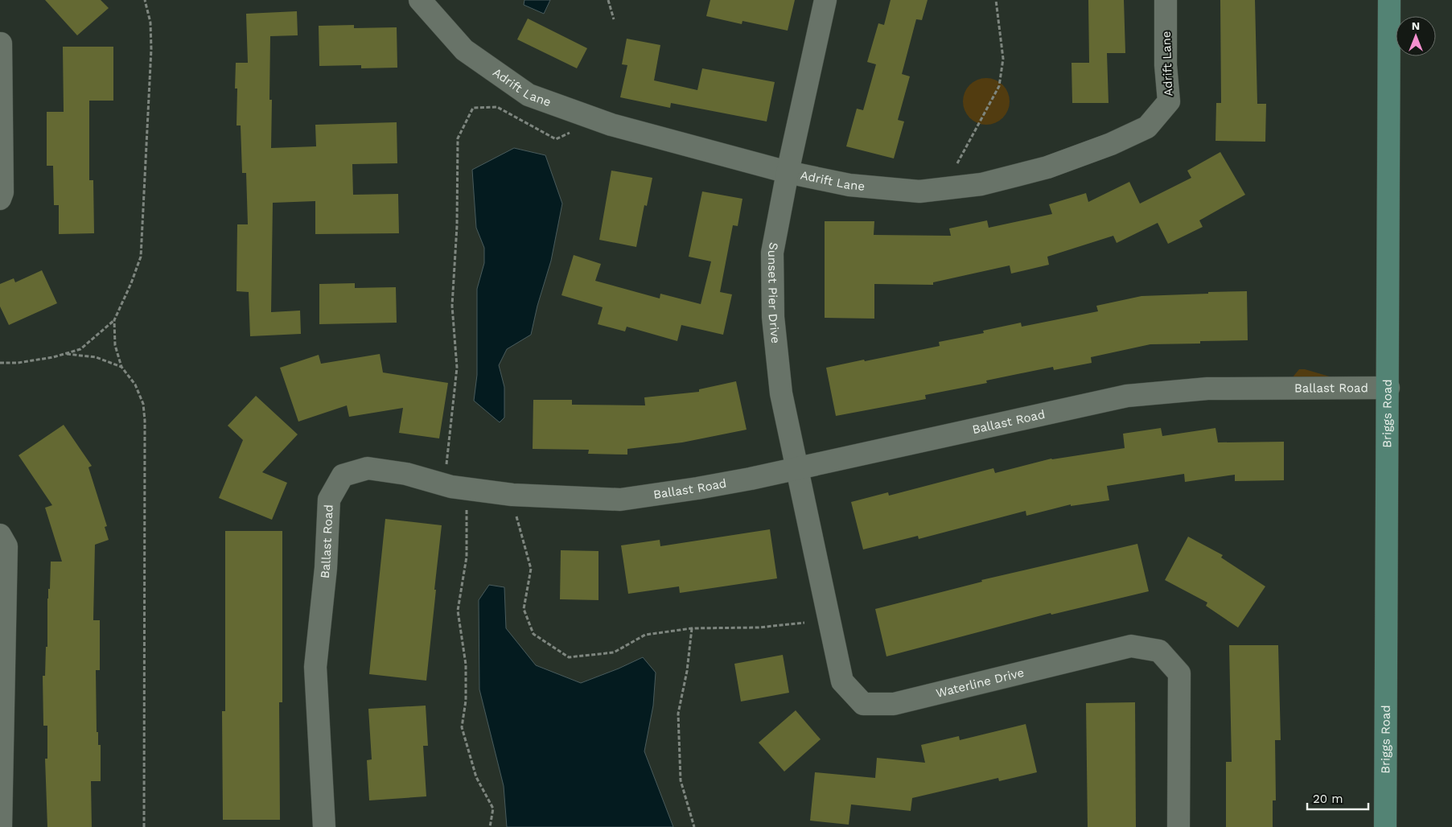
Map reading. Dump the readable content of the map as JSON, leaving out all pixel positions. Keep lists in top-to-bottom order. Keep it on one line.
{"streets":{"main road":["Briggs Road"],"street":["Adrift Lane","Sunset Pier Drive","Ballast Road","Waterline Drive"]},"crossings":[["Adrift Lane","Sunset Pier Drive"],["Sunset Pier Drive","Ballast Road"],["Sunset Pier Drive","Waterline Drive"],["Ballast Road","Briggs Road"],["Ballast Road","Waterline Drive"]],"scale_bar":"20 m","north":"top"}
